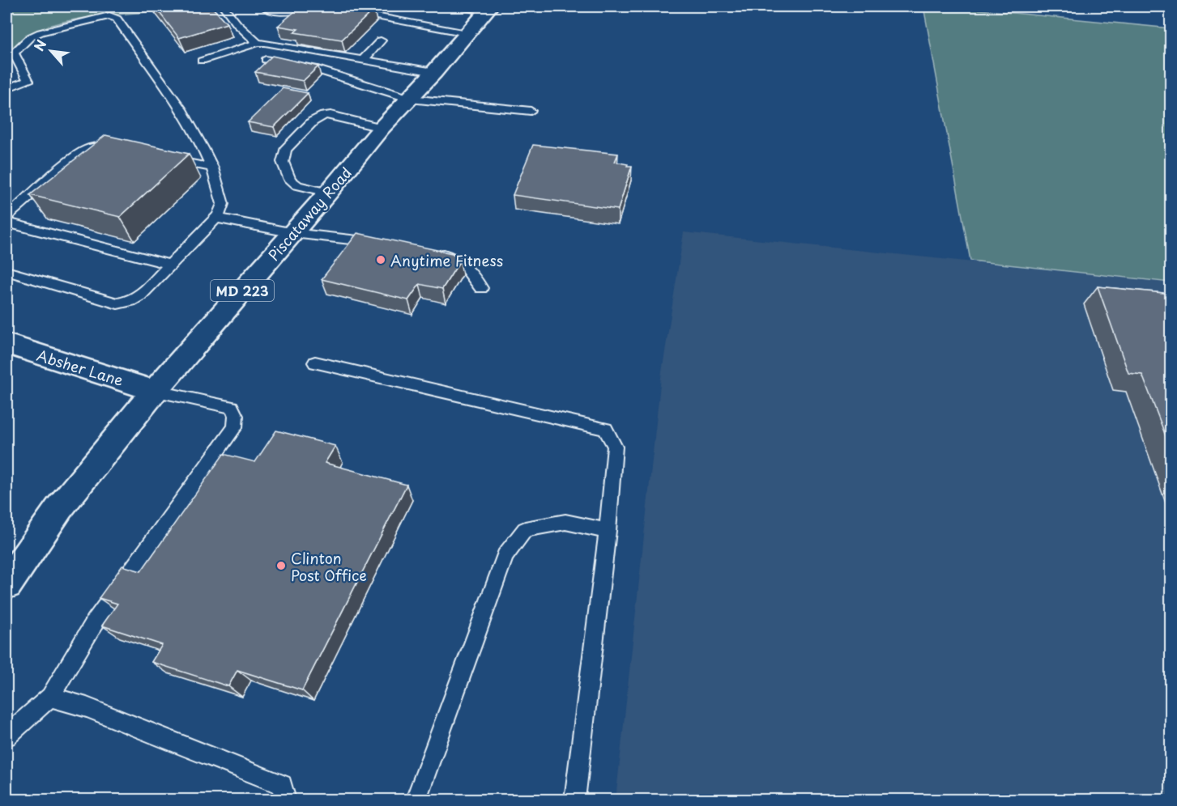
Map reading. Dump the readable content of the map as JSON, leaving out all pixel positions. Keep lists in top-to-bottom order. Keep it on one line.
{"streets":{"main road":["Piscataway Road","MD 223","Absher Lane"]},"crossings":[["Piscataway Road","Absher Lane"]],"places":["Anytime Fitness","Clinton Post Office"],"north":"top left"}
